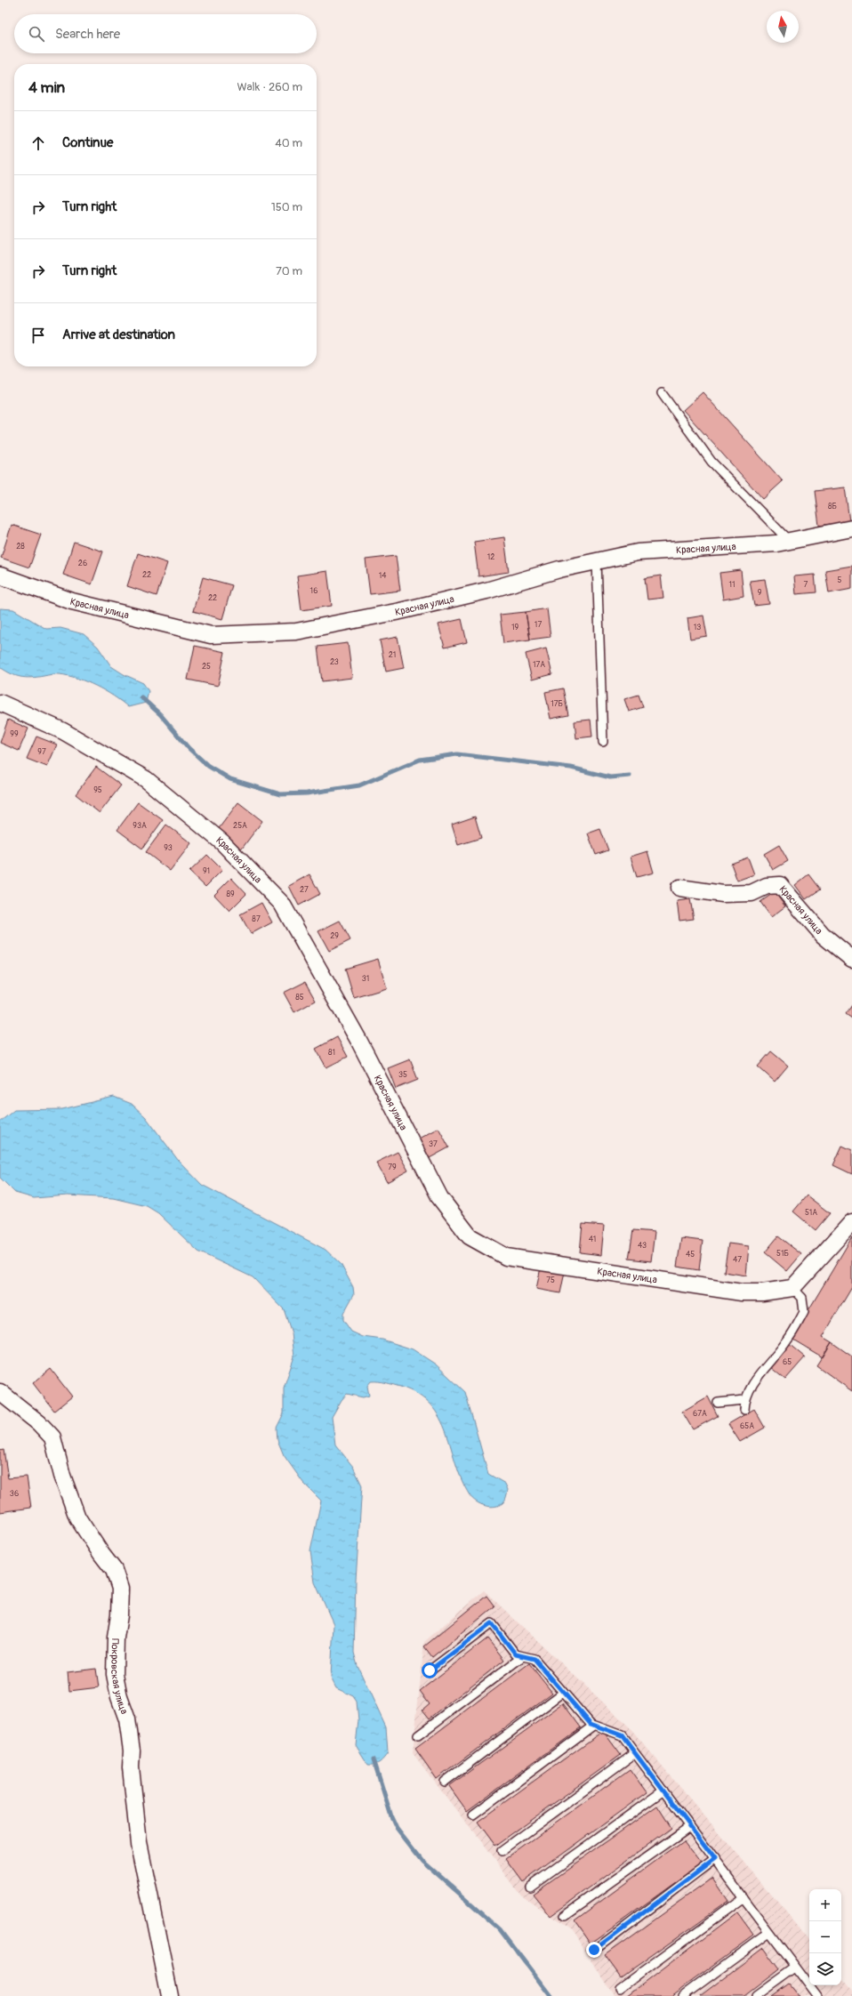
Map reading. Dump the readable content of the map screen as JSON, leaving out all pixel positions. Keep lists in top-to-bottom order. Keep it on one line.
{"streets":{"street":["Красная улица","Покровская улица"]},"house_numbers":["8Б","28","12","26","22","14","5","11","7","16","9","22","17","19","13","21","23","17А","25","17Б","99","97","95","93А","25А","93","91","27","89","87","29","31","85","81","35","37","79","51А","41","43","51Б","45","47","75","65","67А","65А","36"],"north":"top","page":{"search":"Search here","heading":["4 min","Walk · 260 m"],"list":[["Continue","40 m"],["Turn right","150 m"],["Turn right","70 m"],"Arrive at destination"],"map_buttons":["+","−"]}}
